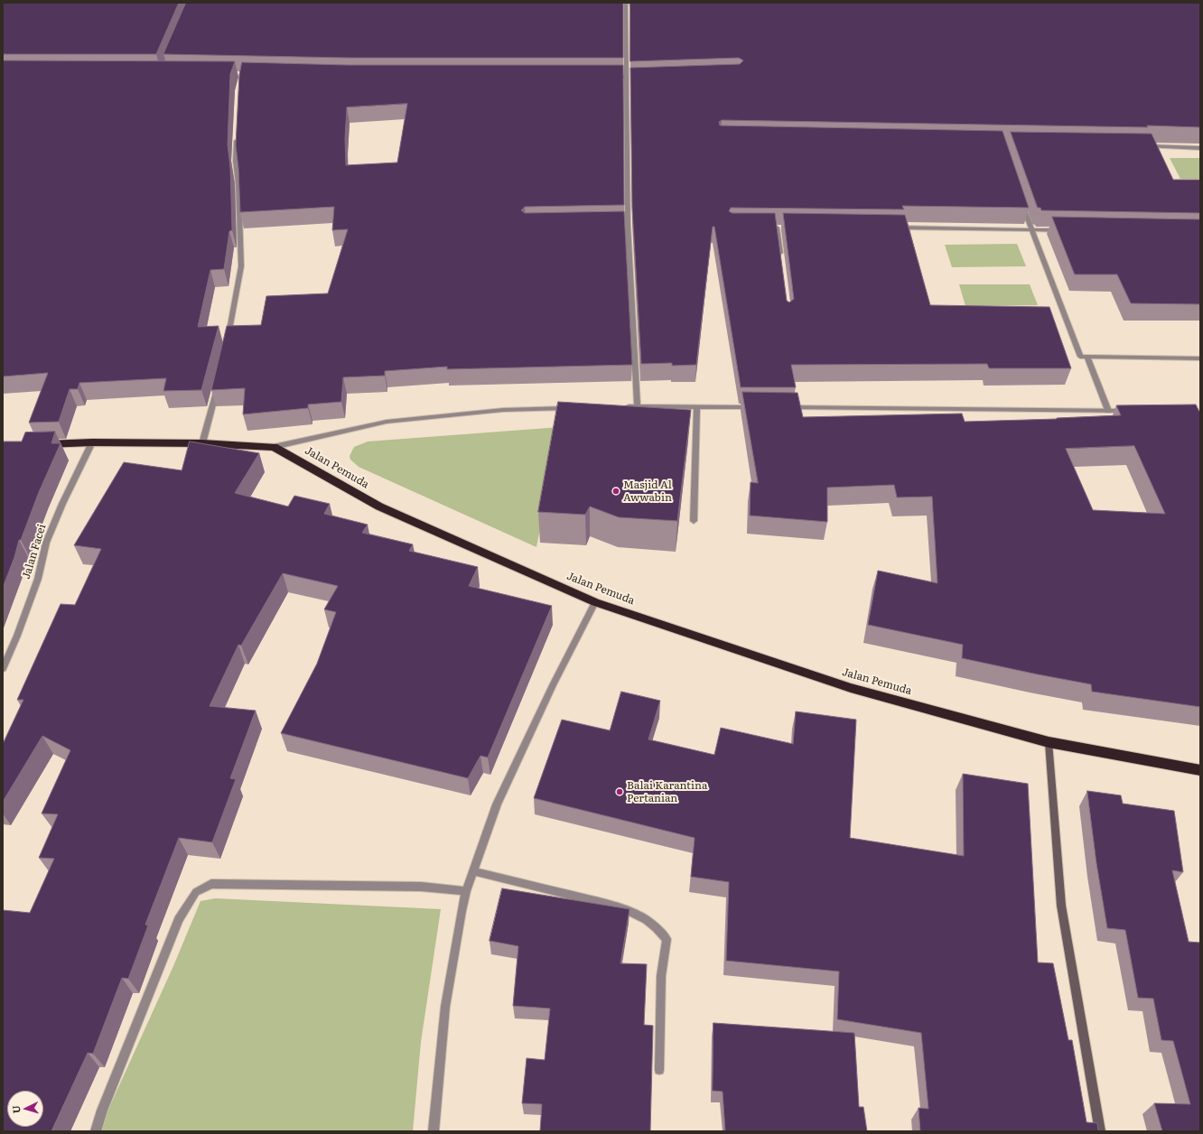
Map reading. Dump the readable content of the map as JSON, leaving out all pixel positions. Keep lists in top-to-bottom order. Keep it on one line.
{"streets":{"highway":["Jalan Pemuda"],"street":["Jalan Facei"]},"crossings":[["Jalan Pemuda","Jalan Facei"]],"places":["Masjid Al Awwabin","Balai Karantina Pertanian"],"north":"left"}
